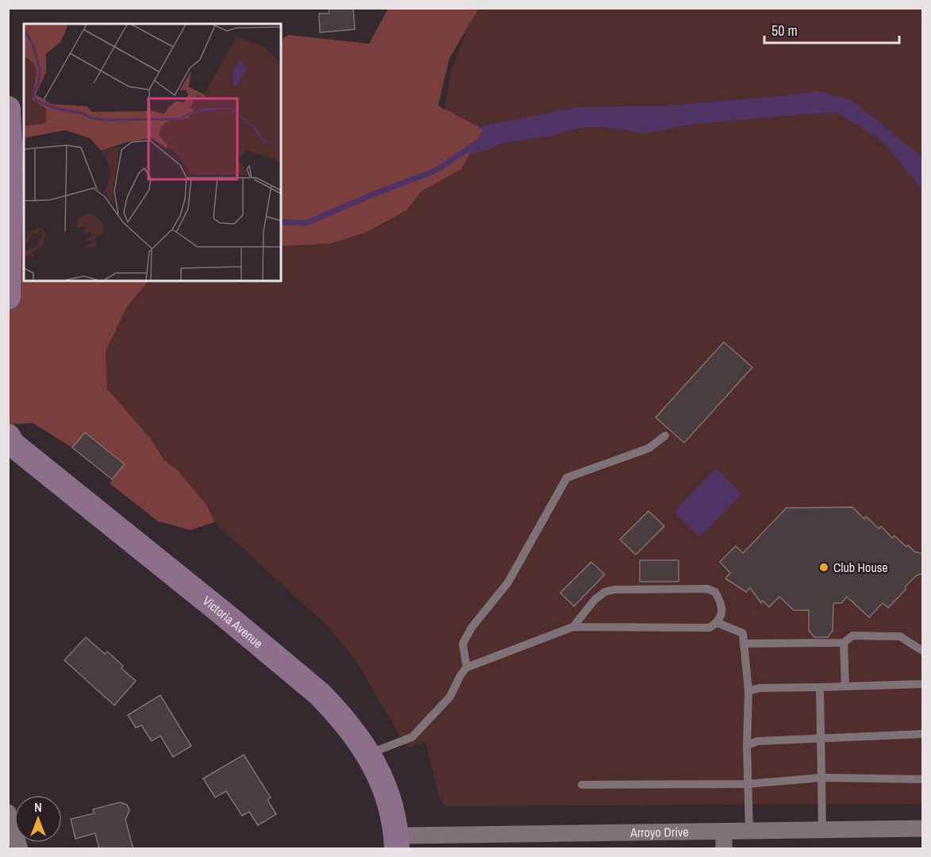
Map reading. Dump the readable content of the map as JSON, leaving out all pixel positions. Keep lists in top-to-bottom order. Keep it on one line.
{"streets":{"street":["Victoria Avenue","Arroyo Drive"]},"crossings":[["Victoria Avenue","Arroyo Drive"]],"places":["Club House"],"scale_bar":"50 m","north":"top"}
